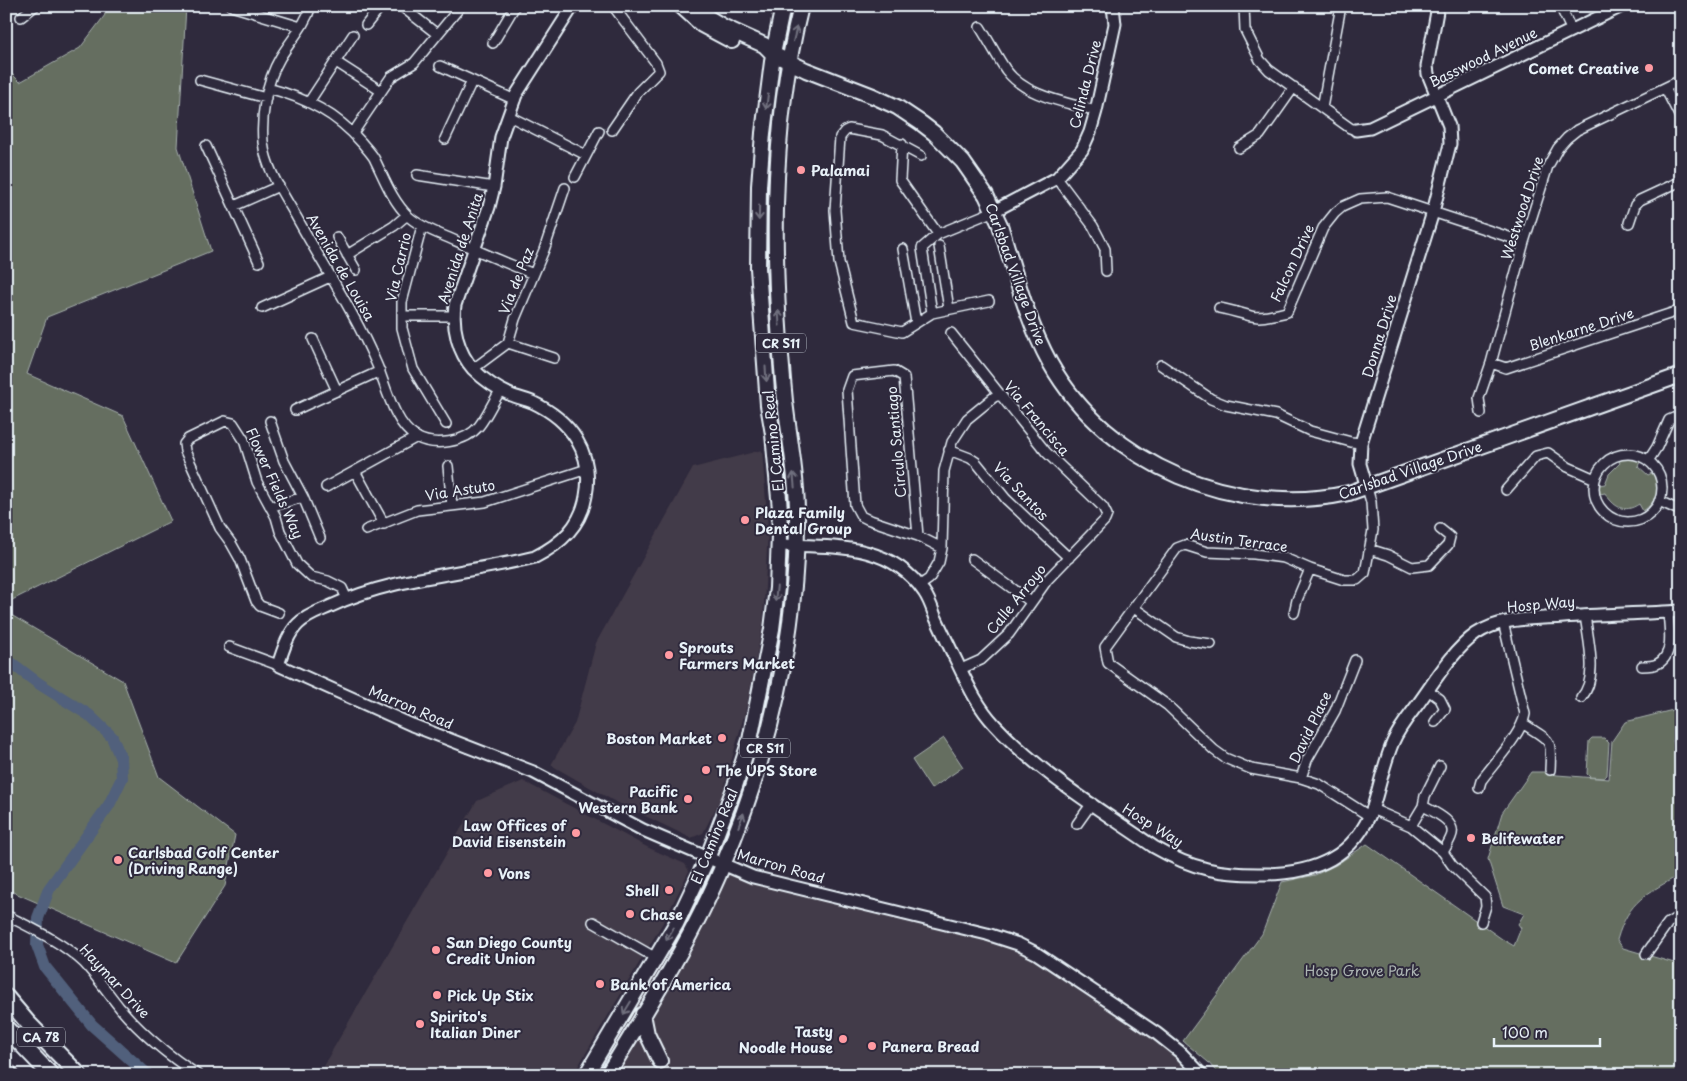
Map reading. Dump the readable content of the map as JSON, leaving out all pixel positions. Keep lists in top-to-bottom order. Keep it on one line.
{"streets":{"highway":["CA 78"],"main road":["Carlsbad Village Drive","CR S11","El Camino Real"],"street":["Basswood Avenue","Celinda Drive","Westwood Drive","Avenida de Anita","Falcon Drive","Avenida de Louisa","Via Carrio","Via de Paz","Blenkarne Drive","Donna Drive","Via Francisca","Circulo Santiago","Flower Fields Way","Via Astuto","Via Santos","Austin Terrace","Calle Arroyo","Hosp Way","Marron Road","David Place","Haymar Drive"]},"crossings":[["Basswood Avenue","Donna Drive"],["Celinda Drive","Carlsbad Village Drive"],["Westwood Drive","Falcon Drive"],["Westwood Drive","Blenkarne Drive"],["Avenida de Anita","Flower Fields Way"],["Avenida de Anita","Via Astuto"],["Avenida de Anita","Marron Road"],["Falcon Drive","Donna Drive"],["Carlsbad Village Drive","Donna Drive"],["Carlsbad Village Drive","El Camino Real"],["Donna Drive","Austin Terrace"],["Via Francisca","Calle Arroyo"],["El Camino Real","Hosp Way"],["El Camino Real","Marron Road"],["Via Santos","Calle Arroyo"],["Calle Arroyo","Hosp Way"]],"parks":["Hosp Grove Park"],"places":["Comet Creative","Palamai","Plaza Family Dental Group","Sprouts Farmers Market","Boston Market","The UPS Store","Pacific Western Bank","Law Offices of David Eisenstein","Belifewater","Carlsbad Golf Center (Driving Range)","Vons","Shell","Chase","San Diego County Credit Union","Bank of America","Pick Up Stix","Spirito's Italian Diner","Tasty Noodle House","Panera Bread"],"scale_bar":"100 m"}
